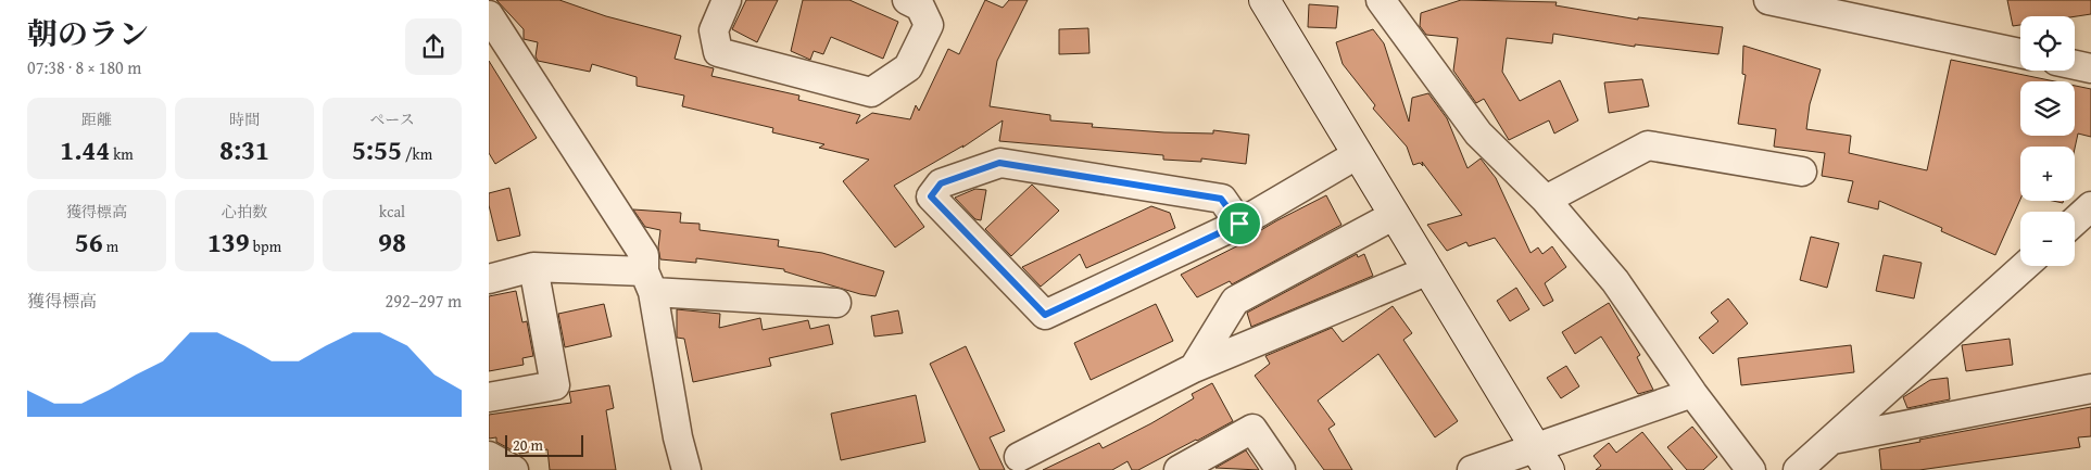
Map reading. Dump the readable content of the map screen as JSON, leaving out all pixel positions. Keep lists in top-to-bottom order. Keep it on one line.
{"scale_bar":"20 m","page":{"heading":["朝のラン","07:38 · 8 × 180 m"],"map_buttons":["+","−"],"stats":[["距離","1.44 km"],["時間","8:31"],["ペース","5:55 /km"],["獲得標高","56 m"],["心拍数","139 bpm"],["kcal","98"]],"chart":["獲得標高","292–297 m"],"scale":"20 m"}}
